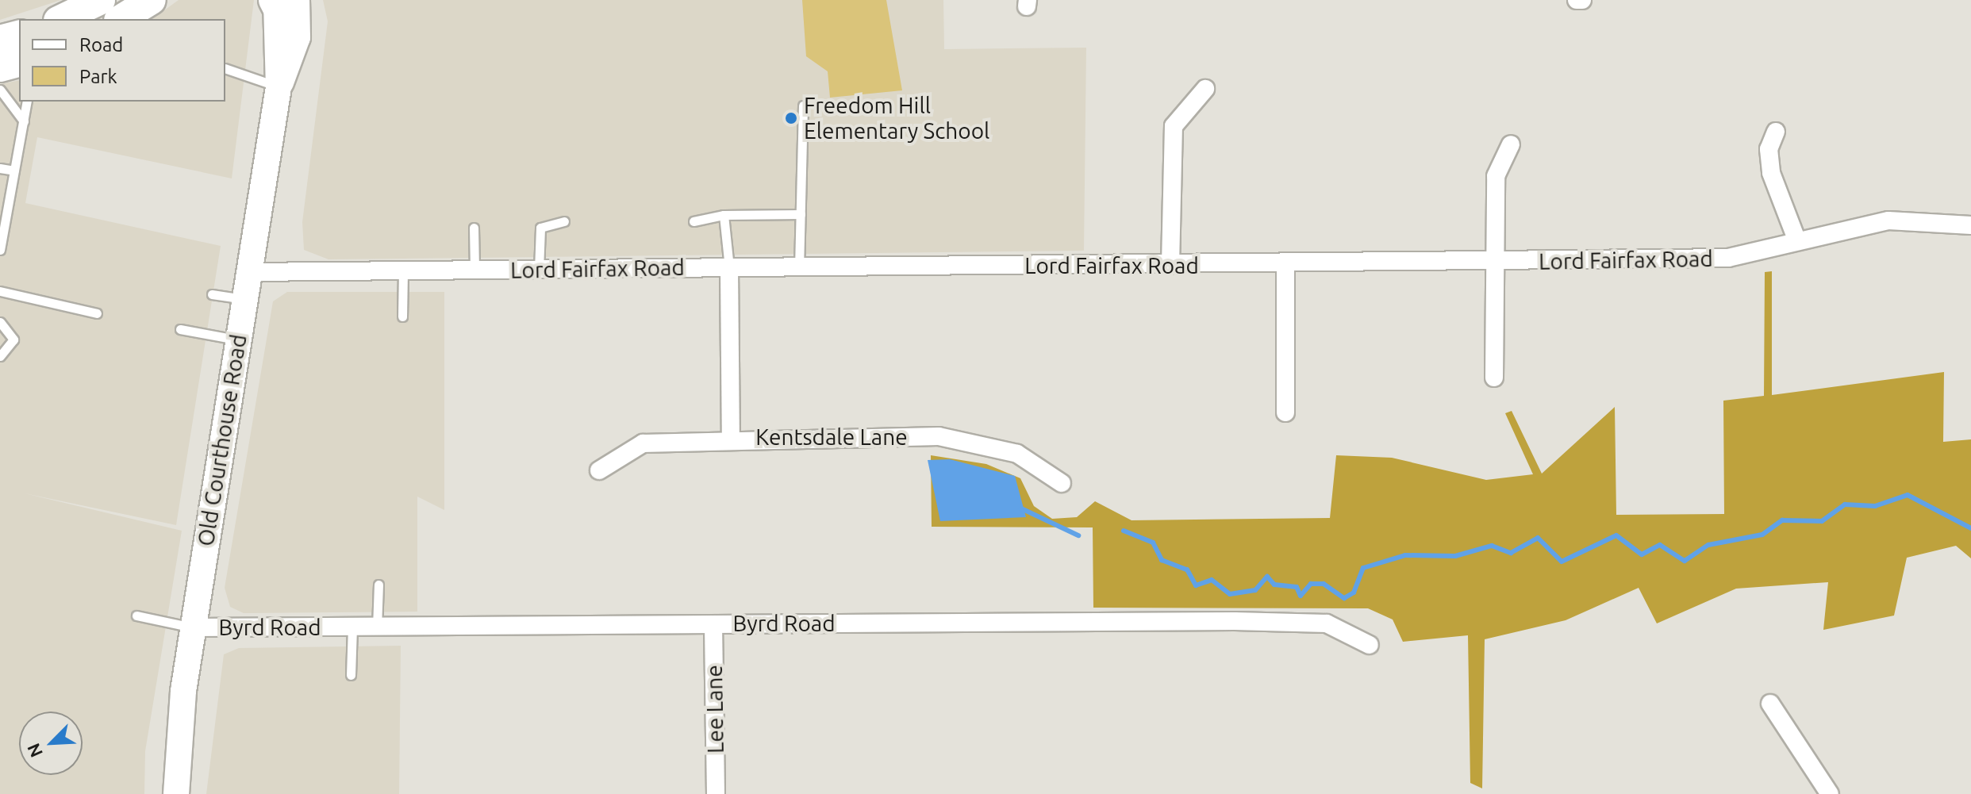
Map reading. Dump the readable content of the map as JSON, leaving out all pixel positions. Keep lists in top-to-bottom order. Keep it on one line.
{"streets":{"main road":["Old Courthouse Road"],"street":["Lord Fairfax Road","Kentsdale Lane","Byrd Road","Lee Lane"]},"crossings":[["Lord Fairfax Road","Old Courthouse Road"],["Old Courthouse Road","Byrd Road"],["Byrd Road","Lee Lane"]],"places":["Freedom Hill Elementary School"],"legend":["Road","Park"],"north":"bottom left"}
